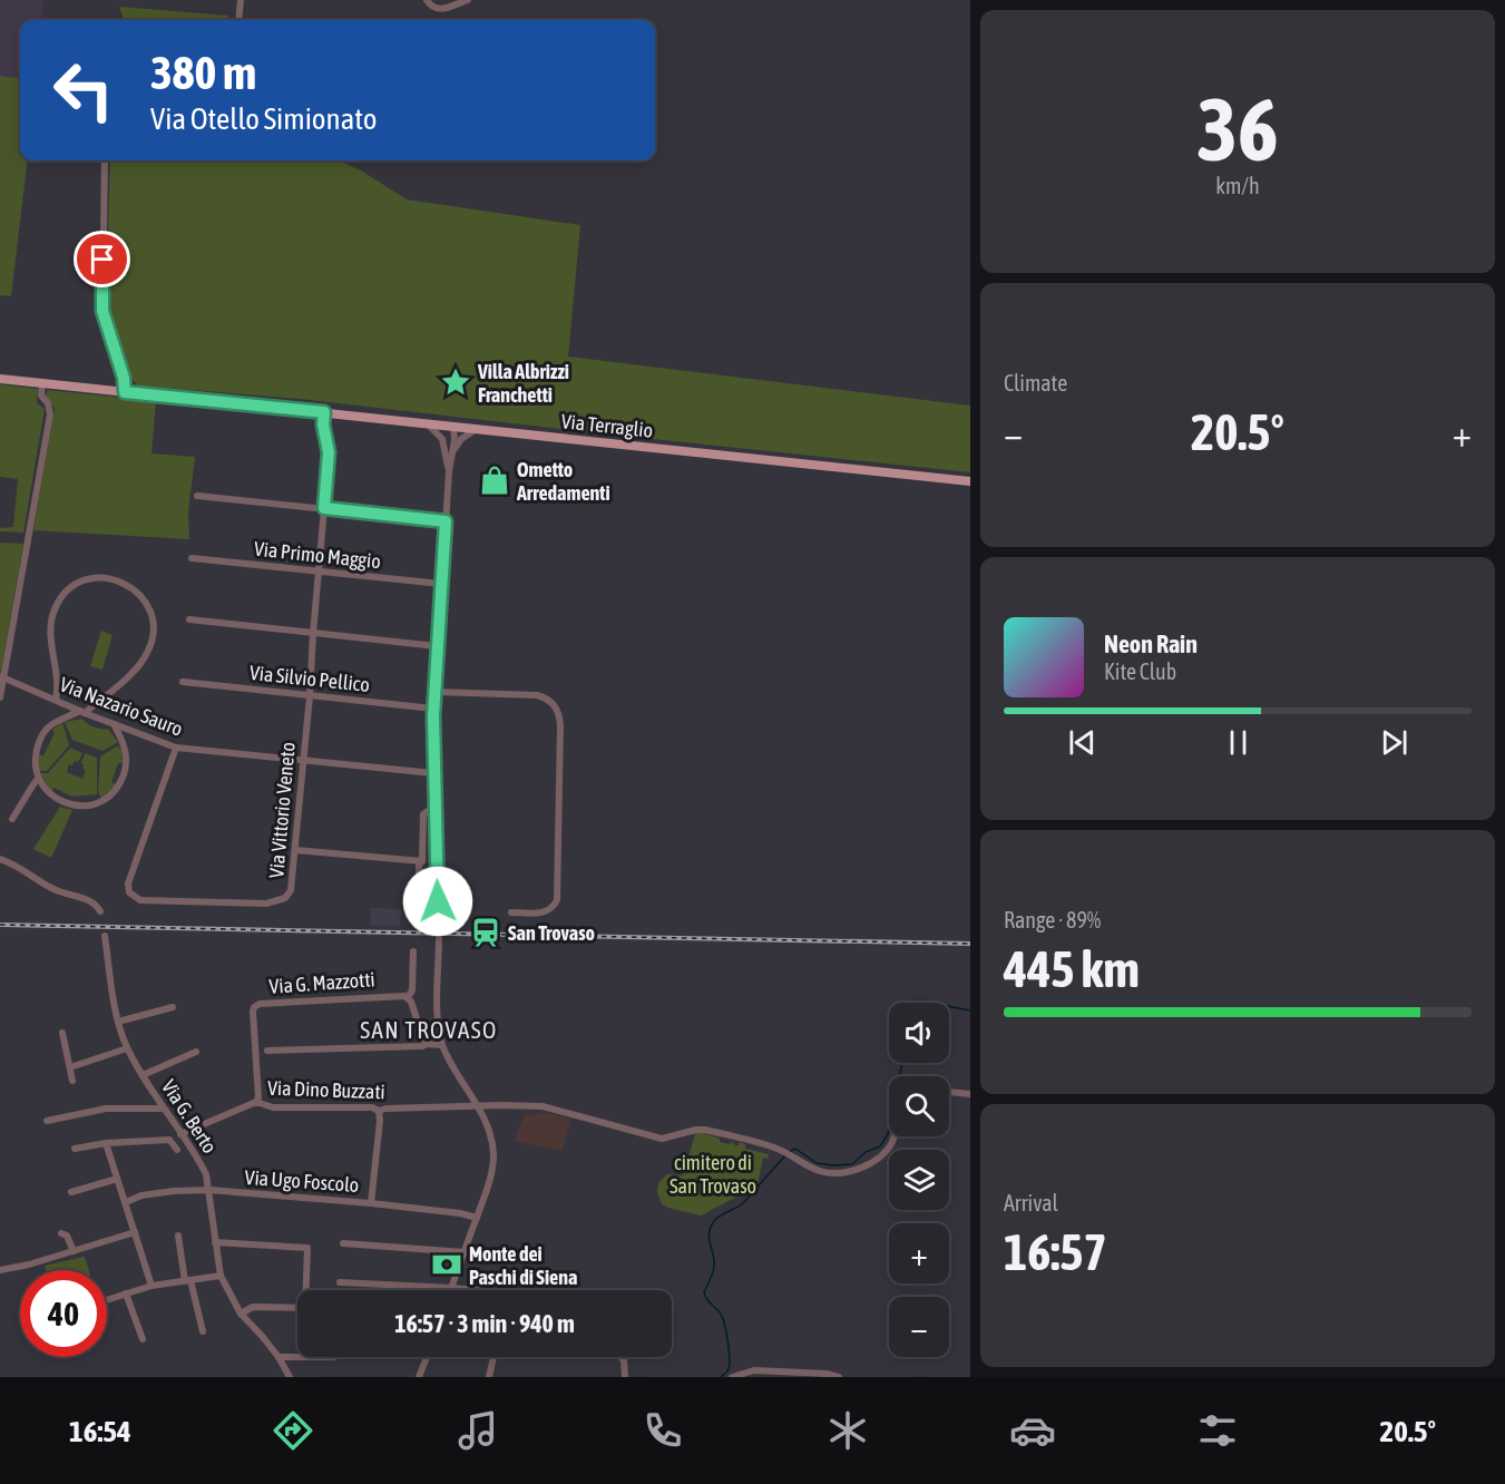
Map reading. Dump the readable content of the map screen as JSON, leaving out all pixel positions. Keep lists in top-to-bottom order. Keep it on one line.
{"streets":{"main road":["Via Terraglio"],"street":["Via Primo Maggio","Via Silvio Pellico","Via Nazario Sauro","Via Vittorio Veneto","Via G. Mazzotti","Via Dino Buzzati","Via G. Berto","Via Ugo Foscolo"]},"crossings":[["Via Terraglio","Via Vittorio Veneto"],["Via Primo Maggio","Via Vittorio Veneto"],["Via Silvio Pellico","Via Vittorio Veneto"],["Via Nazario Sauro","Via Vittorio Veneto"],["Via G. Mazzotti","Via Dino Buzzati"],["Via Dino Buzzati","Via G. Berto"],["Via G. Berto","Via Ugo Foscolo"]],"districts":["SAN TROVASO"],"parks":["cimitero di San Trovaso"],"places":{"place":["Villa Albrizzi Franchetti"],"shop":["Ometto Arredamenti"],"station":["San Trovaso"],"bank":["Monte dei Paschi di Siena"]},"page":{"tile":[["36","km/h"],"Climate",["Range · 89%","445 km"],["Arrival","16:57"]],"turn":["380 m","Via Otello Simionato"],"heat":["−","20.5°","+"],"song":["Neon Rain","Kite Club"],"map_buttons":["+","−"],"limit":"40","trip":"16:57 · 3 min · 940 m","tabs":["16:54","20.5°"]}}
